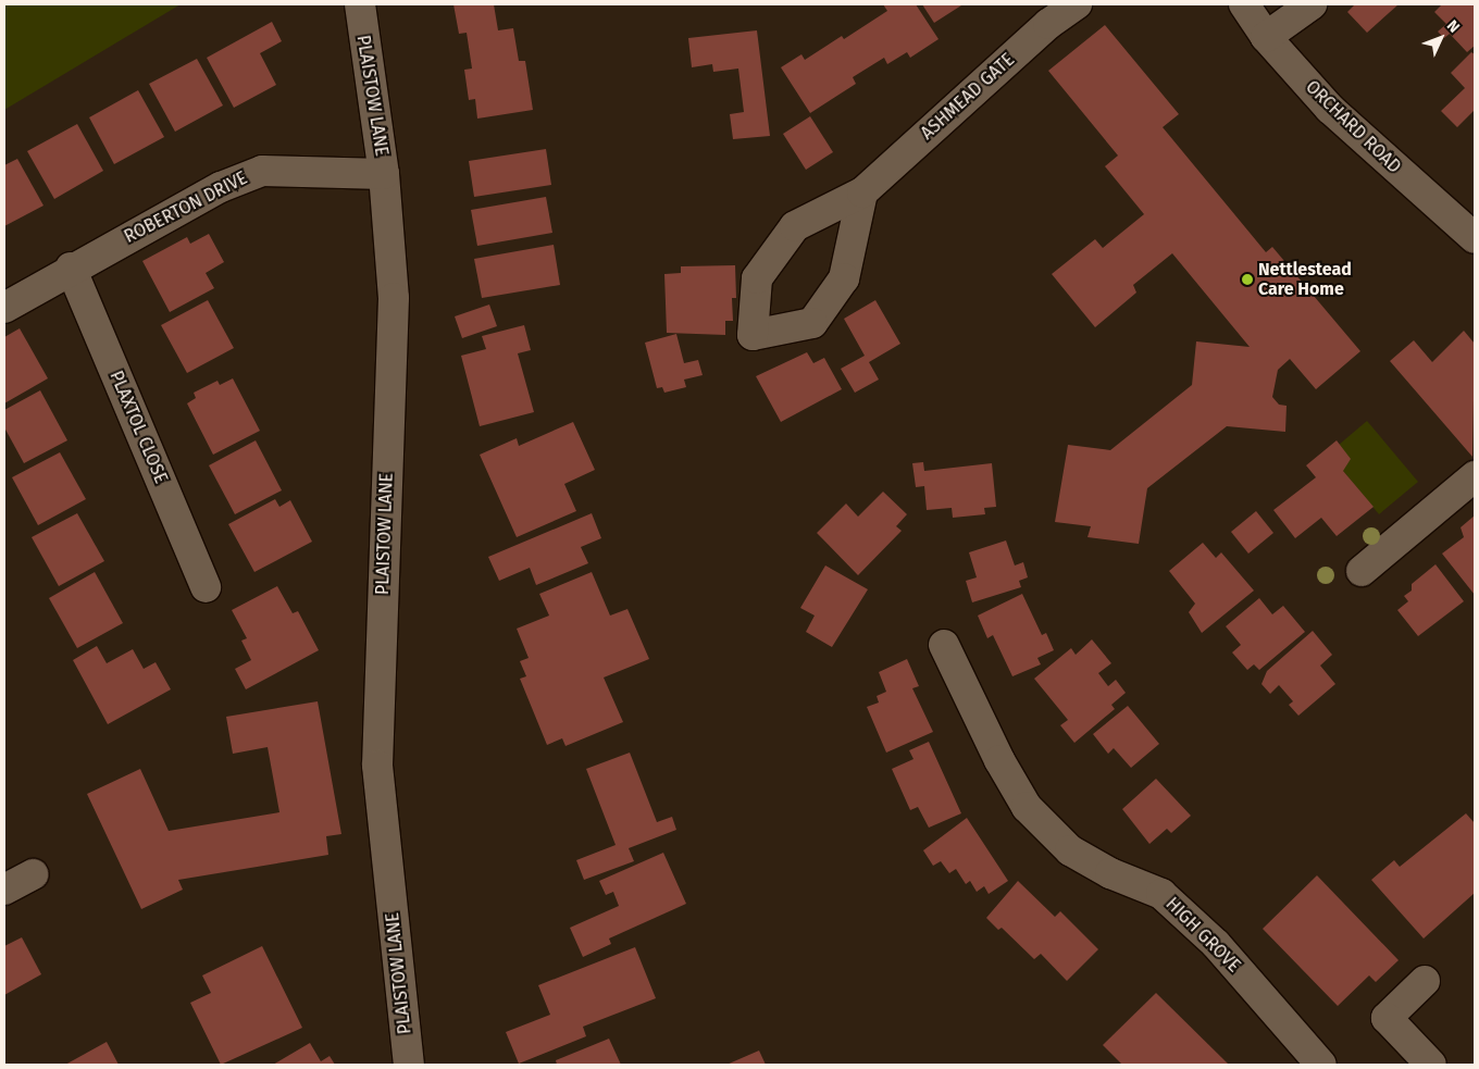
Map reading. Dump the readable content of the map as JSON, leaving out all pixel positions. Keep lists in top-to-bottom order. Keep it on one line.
{"streets":{"street":["PLAISTOW LANE","ASHMEAD GATE","ORCHARD ROAD","ROBERTON DRIVE","PLAXTOL CLOSE","HIGH GROVE"]},"crossings":[["PLAISTOW LANE","ROBERTON DRIVE"],["ROBERTON DRIVE","PLAXTOL CLOSE"]],"places":["Nettlestead Care Home"],"north":"top right"}
